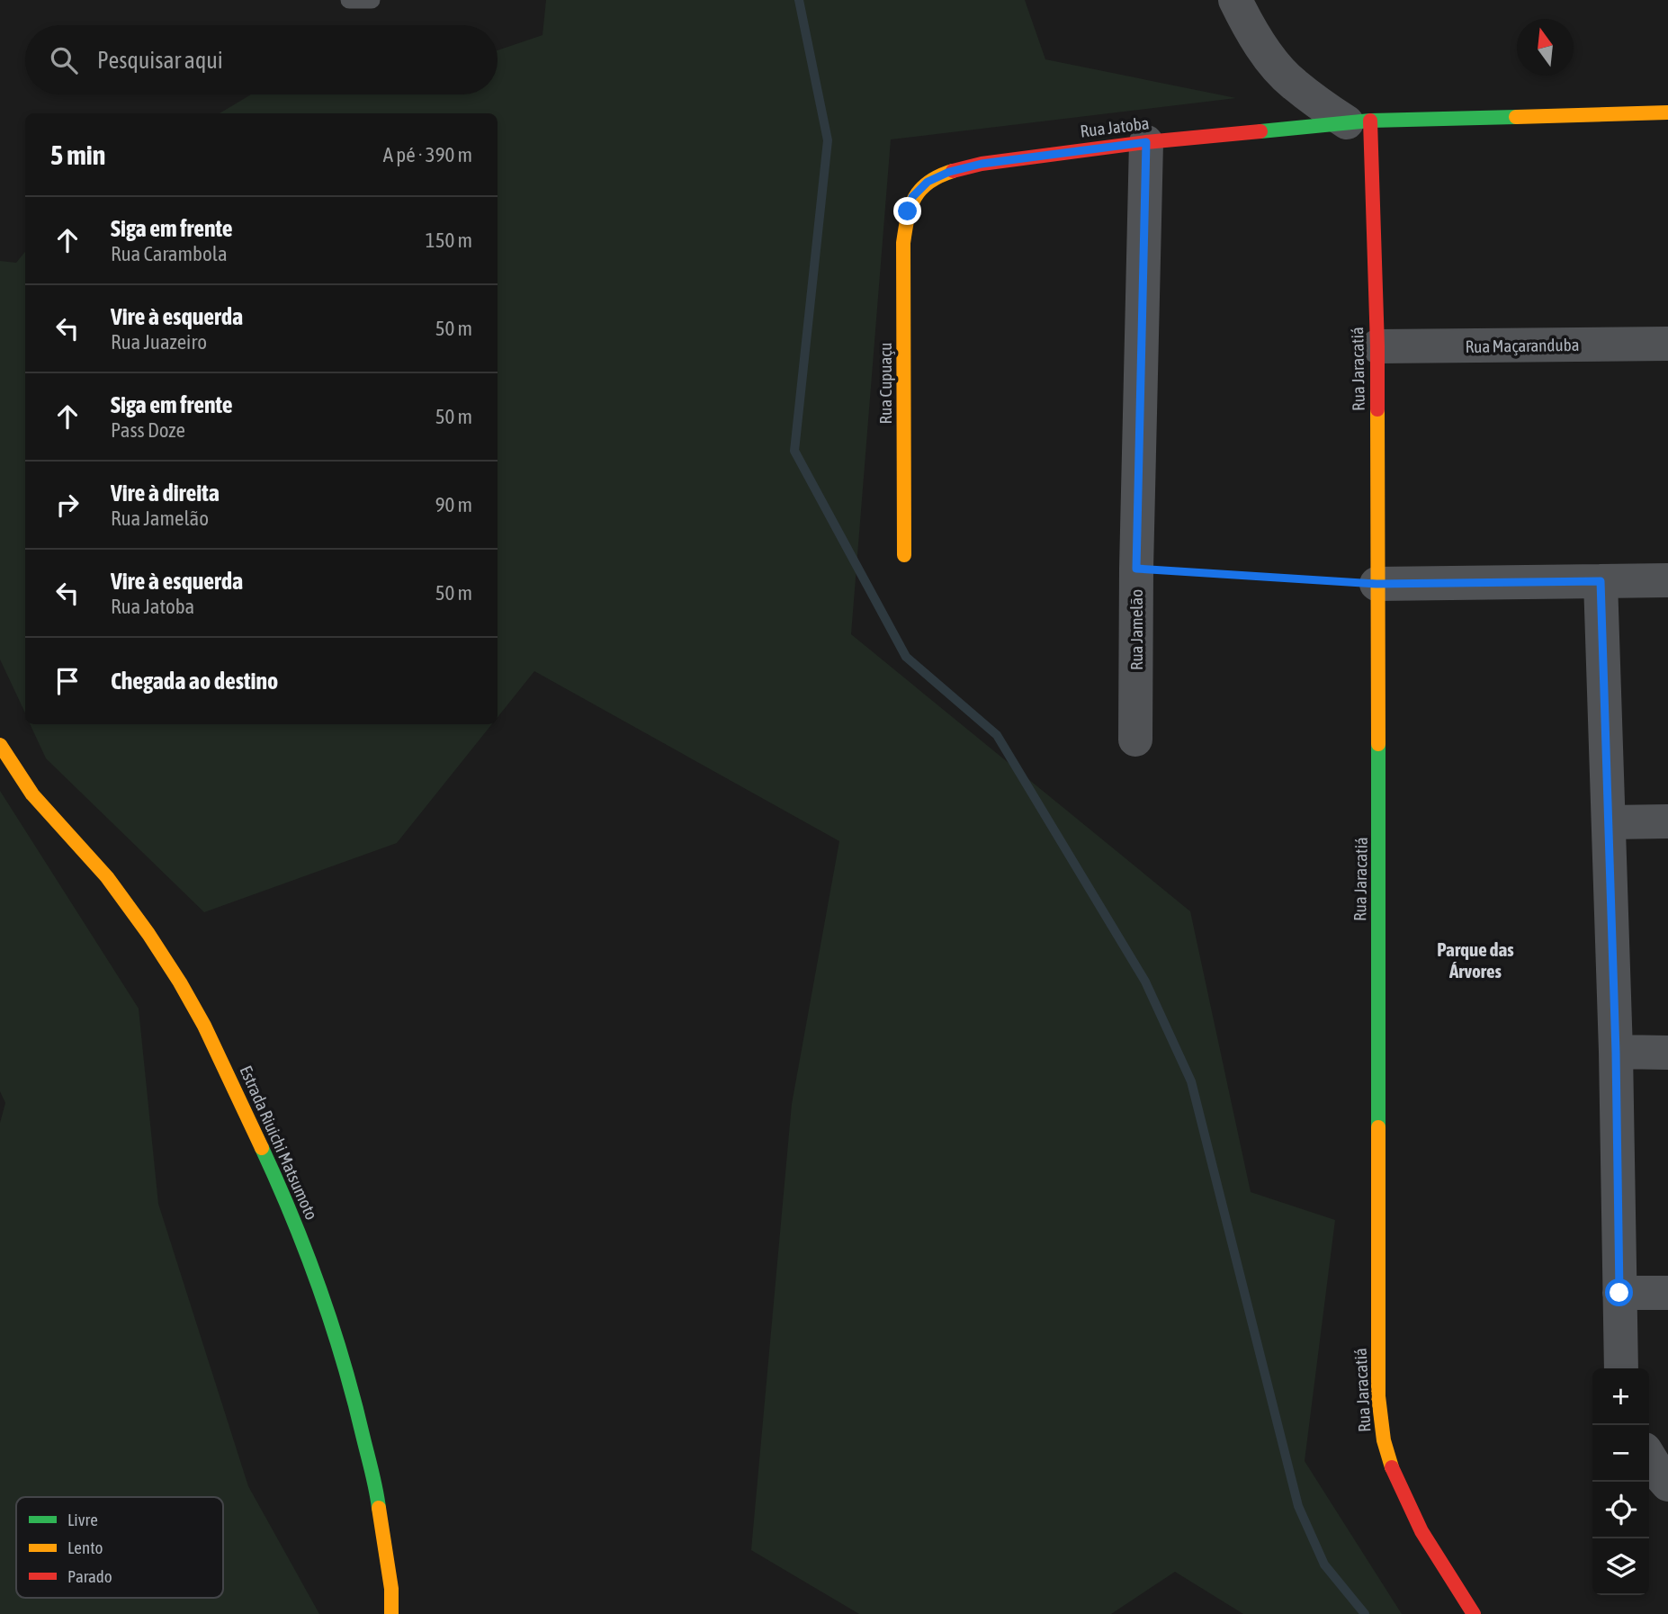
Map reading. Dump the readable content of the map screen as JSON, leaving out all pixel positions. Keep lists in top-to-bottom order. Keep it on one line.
{"streets":{"street":["Rua Jatoba","Rua Maçaranduba","Rua Jaracatiá","Rua Cupuaçu","Rua Jamelão","Estrada Riuichi Matsumoto"]},"crossings":[["Rua Jatoba","Rua Jaracatiá"],["Rua Jatoba","Rua Cupuaçu"],["Rua Jatoba","Rua Jamelão"],["Rua Maçaranduba","Rua Jaracatiá"]],"districts":["Parque das Árvores"],"legend":["Livre","Lento","Parado"],"north":"top","page":{"search":"Pesquisar aqui","heading":["5 min","A pé · 390 m"],"list":[["Siga em frente","Rua Carambola","150 m"],["Vire à esquerda","Rua Juazeiro","50 m"],["Siga em frente","Pass Doze","50 m"],["Vire à direita","Rua Jamelão","90 m"],["Vire à esquerda","Rua Jatoba","50 m"],"Chegada ao destino"],"map_buttons":["+","−"]}}
